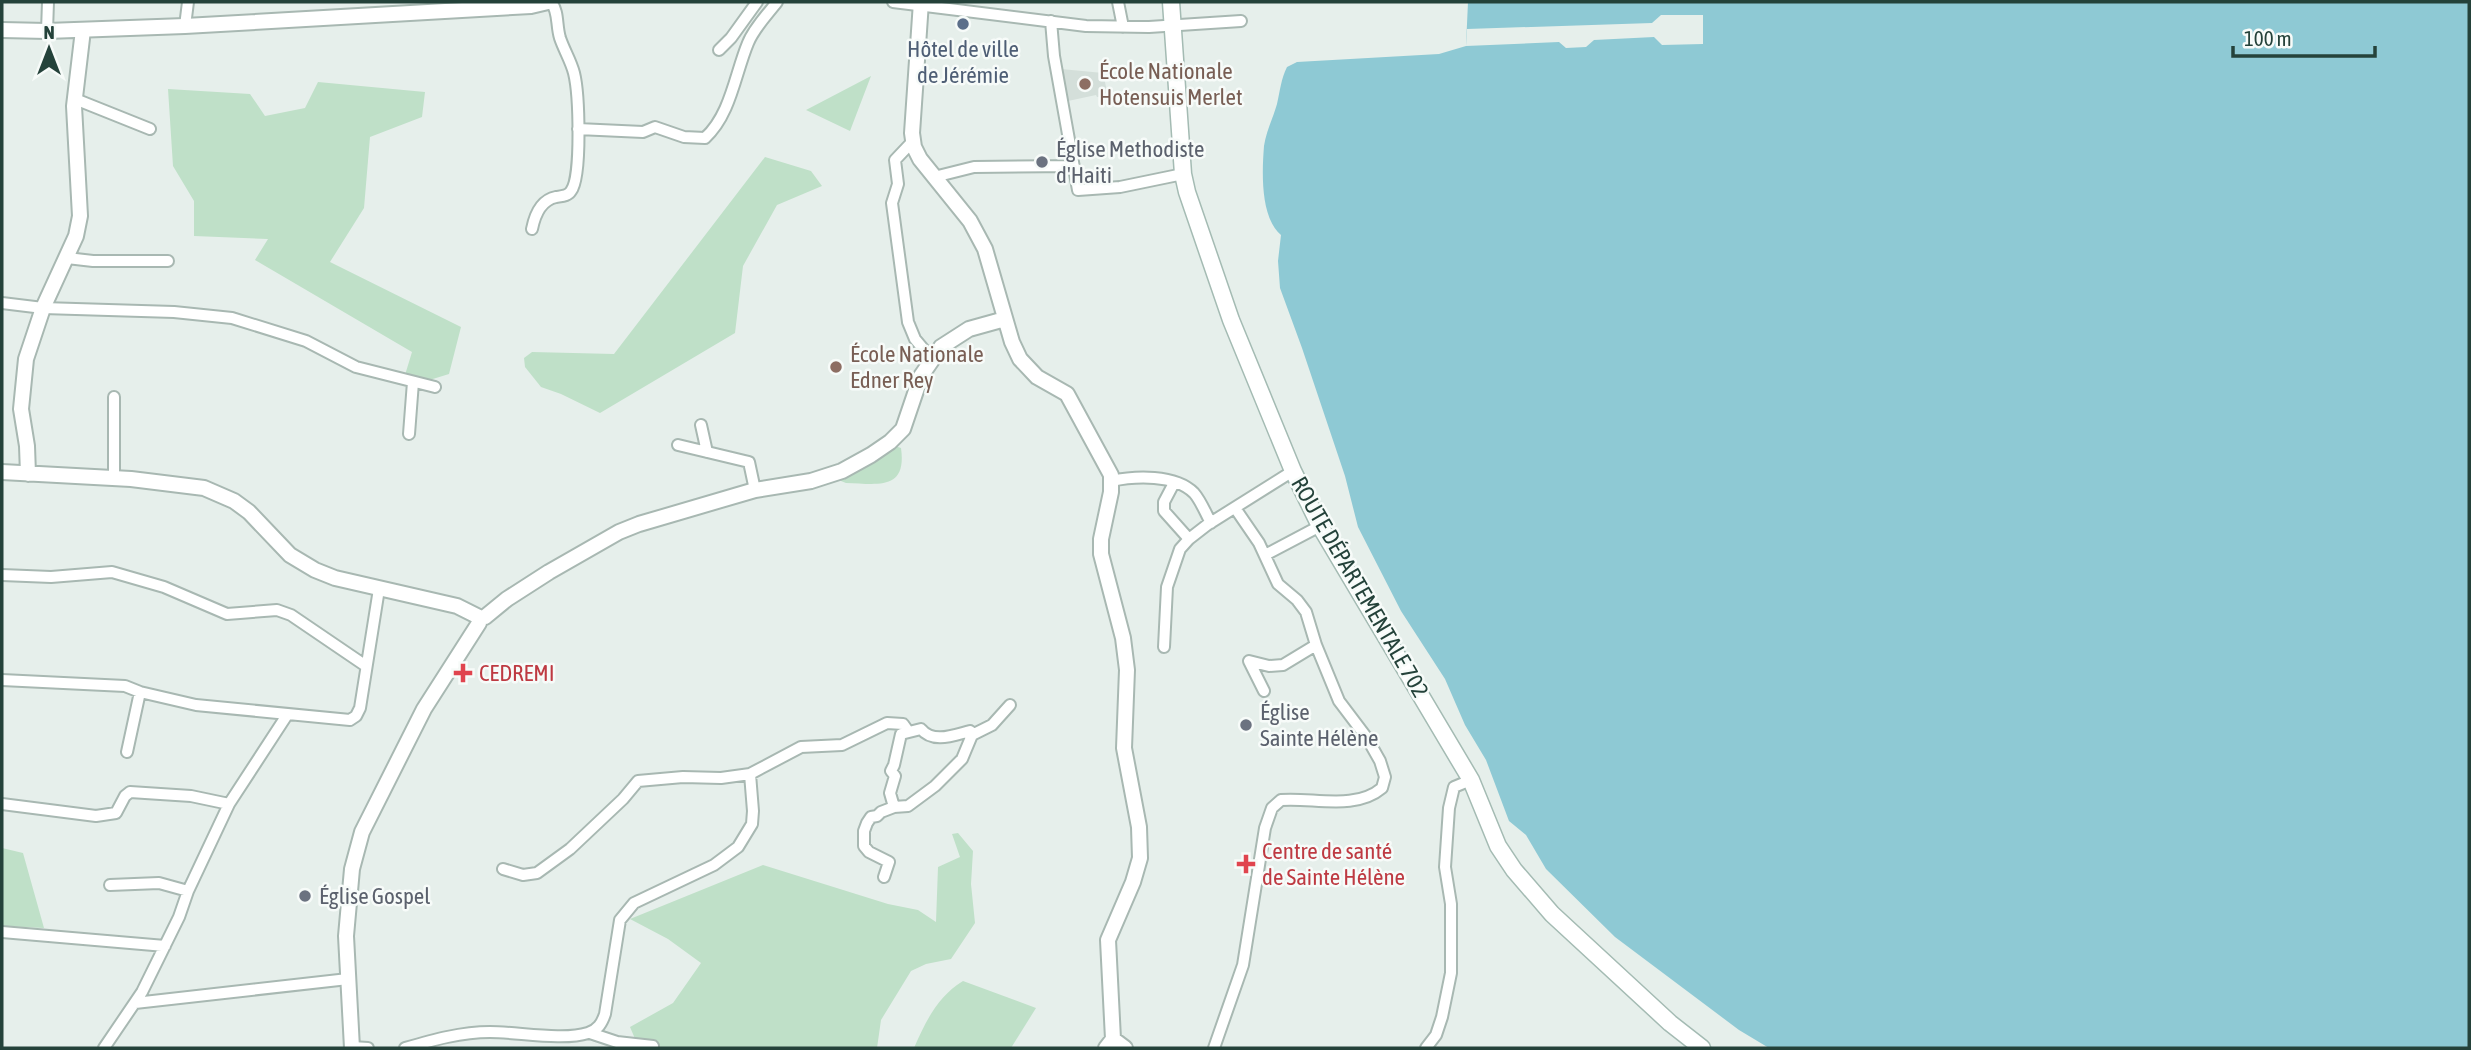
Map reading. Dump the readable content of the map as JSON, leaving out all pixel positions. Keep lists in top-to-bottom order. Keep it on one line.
{"streets":{"main road":["ROUTE DÉPARTEMENTALE 702"]},"places":{"other":["Hôtel de ville de Jérémie","École Nationale Hotensuis Merlet","Église Methodiste d'Haiti","École Nationale Edner Rey","Église Sainte Hélène","Église Gospel"],"health":["CEDREMI","Centre de santé de Sainte Hélène"]},"scale_bar":"100 m","north":"top"}
